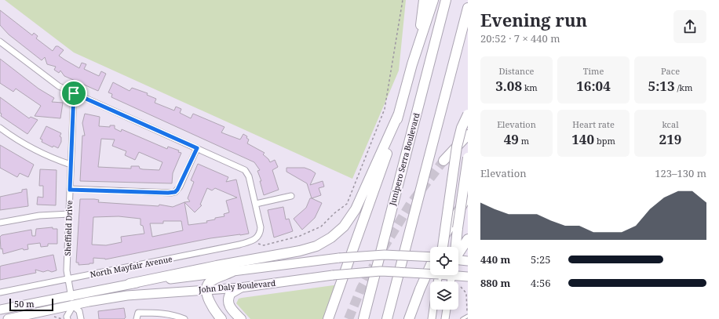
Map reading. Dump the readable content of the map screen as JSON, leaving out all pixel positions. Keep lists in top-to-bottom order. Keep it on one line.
{"streets":{"highway":["Junipero Serra Boulevard"],"main road":["John Daly Boulevard"],"street":["Sheffield Drive","North Mayfair Avenue"]},"crossings":[["Sheffield Drive","North Mayfair Avenue"],["Sheffield Drive","John Daly Boulevard"]],"scale_bar":"50 m","page":{"heading":["Evening run","20:52 · 7 × 440 m"],"stats":[["Distance","3.08 km"],["Time","16:04"],["Pace","5:13 /km"],["Elevation","49 m"],["Heart rate","140 bpm"],["kcal","219"]],"chart":["Elevation","123–130 m"],"list":[{"name":"440 m","note":"5:25"},{"name":"880 m","note":"4:56"}],"scale":"50 m"}}
